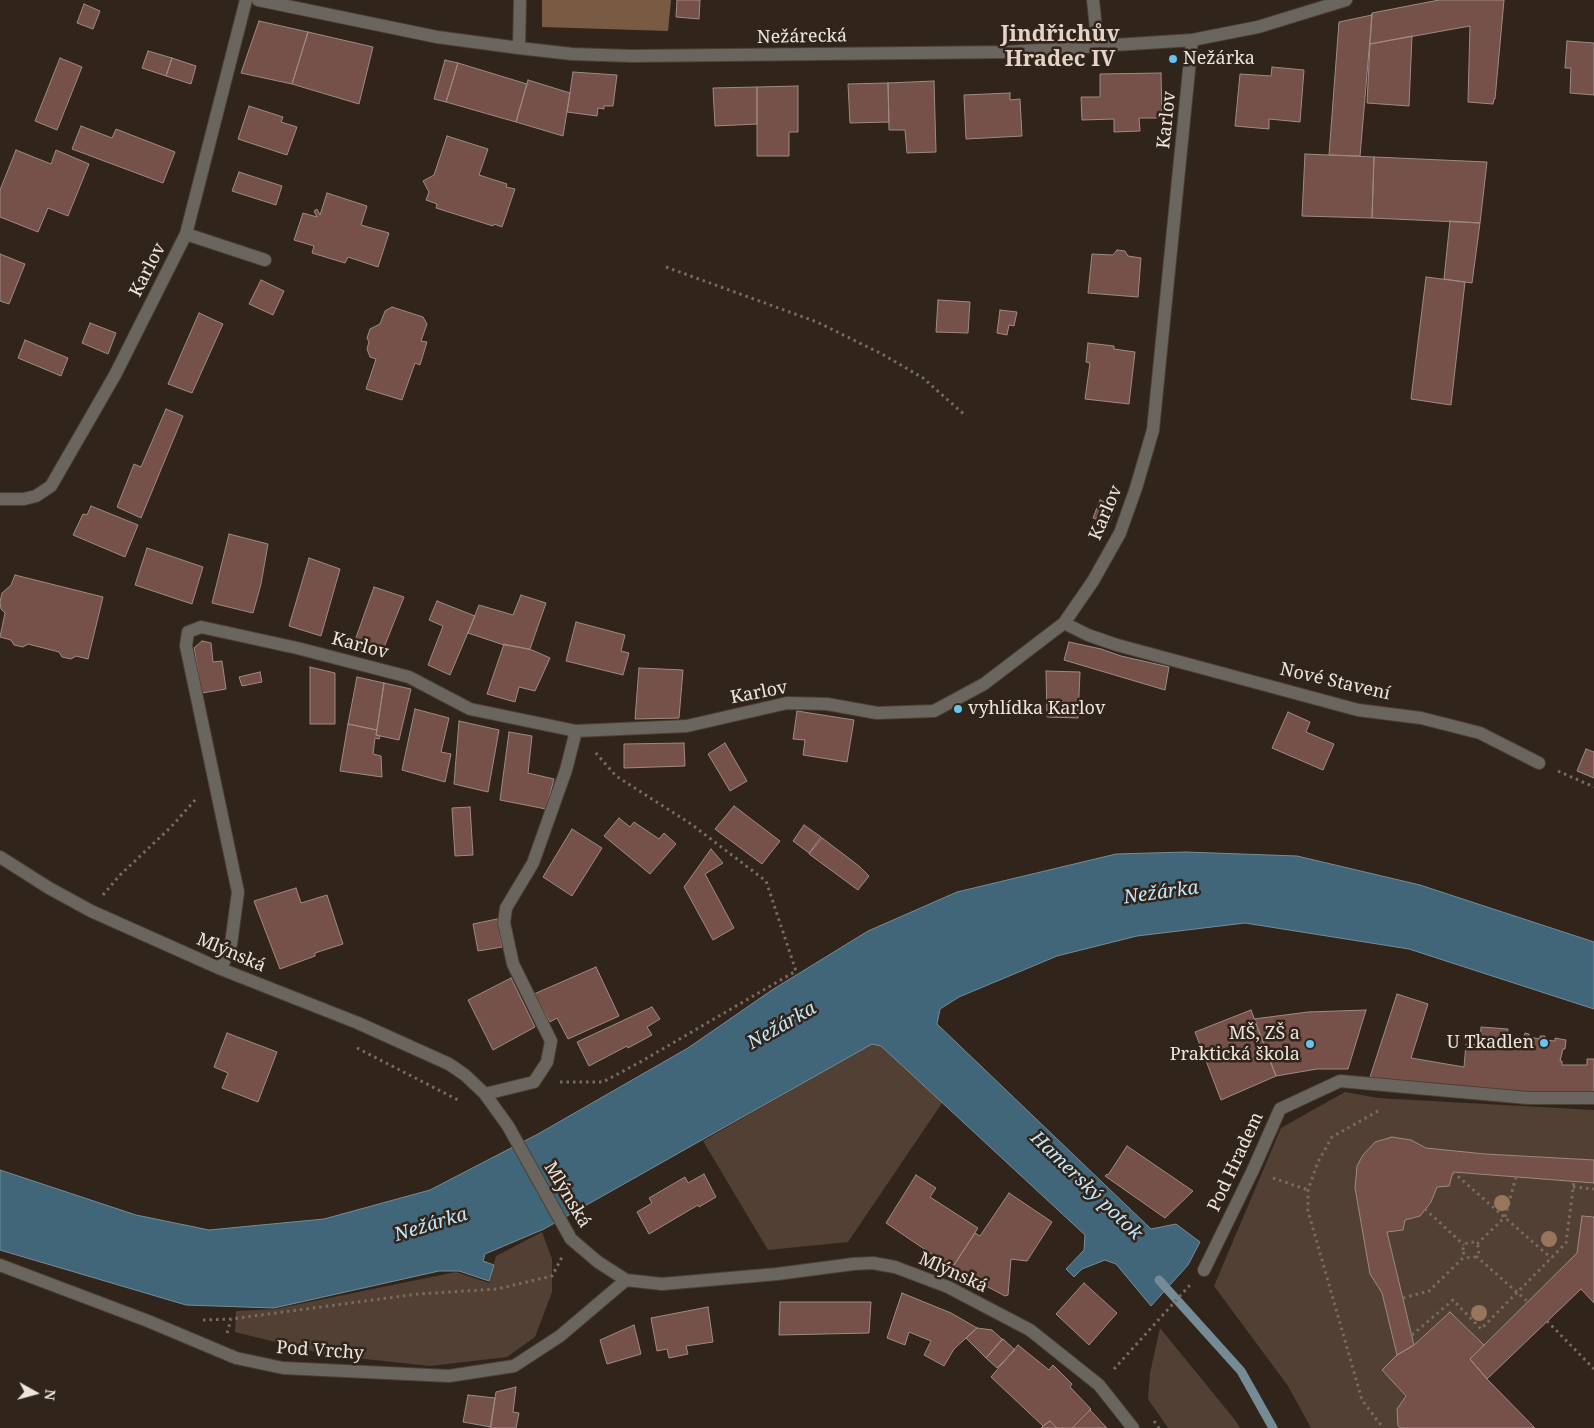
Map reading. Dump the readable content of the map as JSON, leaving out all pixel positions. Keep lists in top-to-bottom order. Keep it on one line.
{"streets":{"street":["Nežárecká","Karlov","Nové Stavení","Mlýnská","Pod Hradem","Pod Vrchy"]},"crossings":[["Nežárecká","Karlov"],["Karlov","Nové Stavení"],["Karlov","Mlýnská"],["Mlýnská","Pod Vrchy"]],"districts":["Jindřichův Hradec IV"],"water":["Nežárka","Hamerský potok"],"places":["Nežárka","vyhlídka Karlov","U Tkadlen","MŠ, ZŠ a Praktická škola"],"north":"right"}
